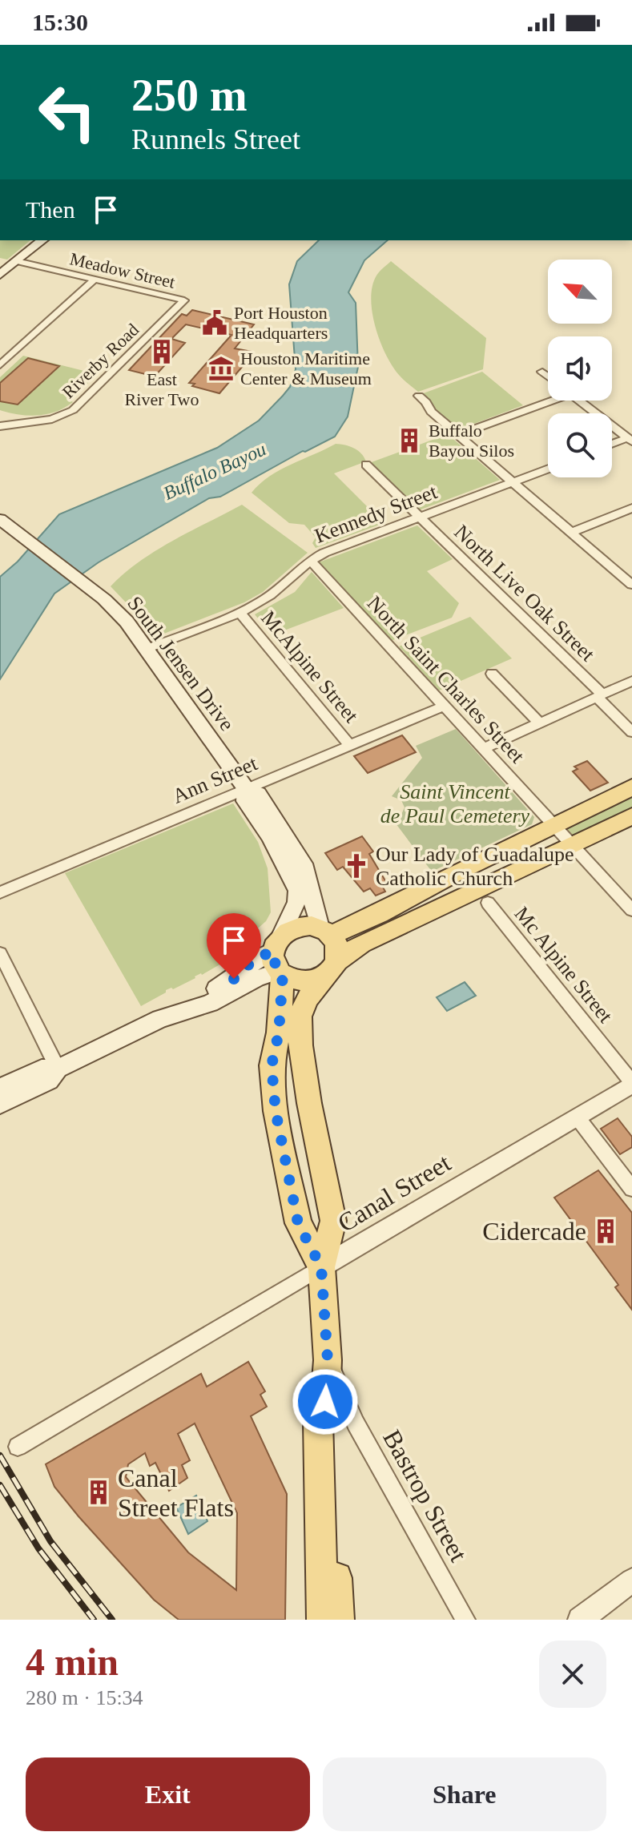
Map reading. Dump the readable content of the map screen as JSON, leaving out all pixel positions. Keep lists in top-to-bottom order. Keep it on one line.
{"streets":{"main road":["South Jensen Drive"],"street":["Meadow Street","Riverby Road","Kennedy Street","North Live Oak Street","McAlpine Street","North Saint Charles Street","Ann Street","Mc Alpine Street","Canal Street","Bastrop Street"]},"crossings":[["Meadow Street","Riverby Road"],["Kennedy Street","North Live Oak Street"],["Kennedy Street","South Jensen Drive"],["Kennedy Street","McAlpine Street"],["Kennedy Street","North Saint Charles Street"],["South Jensen Drive","Ann Street"],["McAlpine Street","Ann Street"],["North Saint Charles Street","Ann Street"],["Mc Alpine Street","Canal Street"]],"water":["Buffalo Bayou"],"parks":["Saint Vincent de Paul Cemetery"],"places":{"public building":["Port Houston Headquarters"],"building":["East River Two","Buffalo Bayou Silos","Cidercade","Canal Street Flats"],"museum":["Houston Maritime Center & Museum"],"church":["Our Lady of Guadalupe Catholic Church"]},"north":"top left","page":{"status":"15:30","turn":["250 m","Runnels Street"],"then":"Then","heading":["4 min","280 m · 15:34"],"buttons":["Exit","Share"]}}
